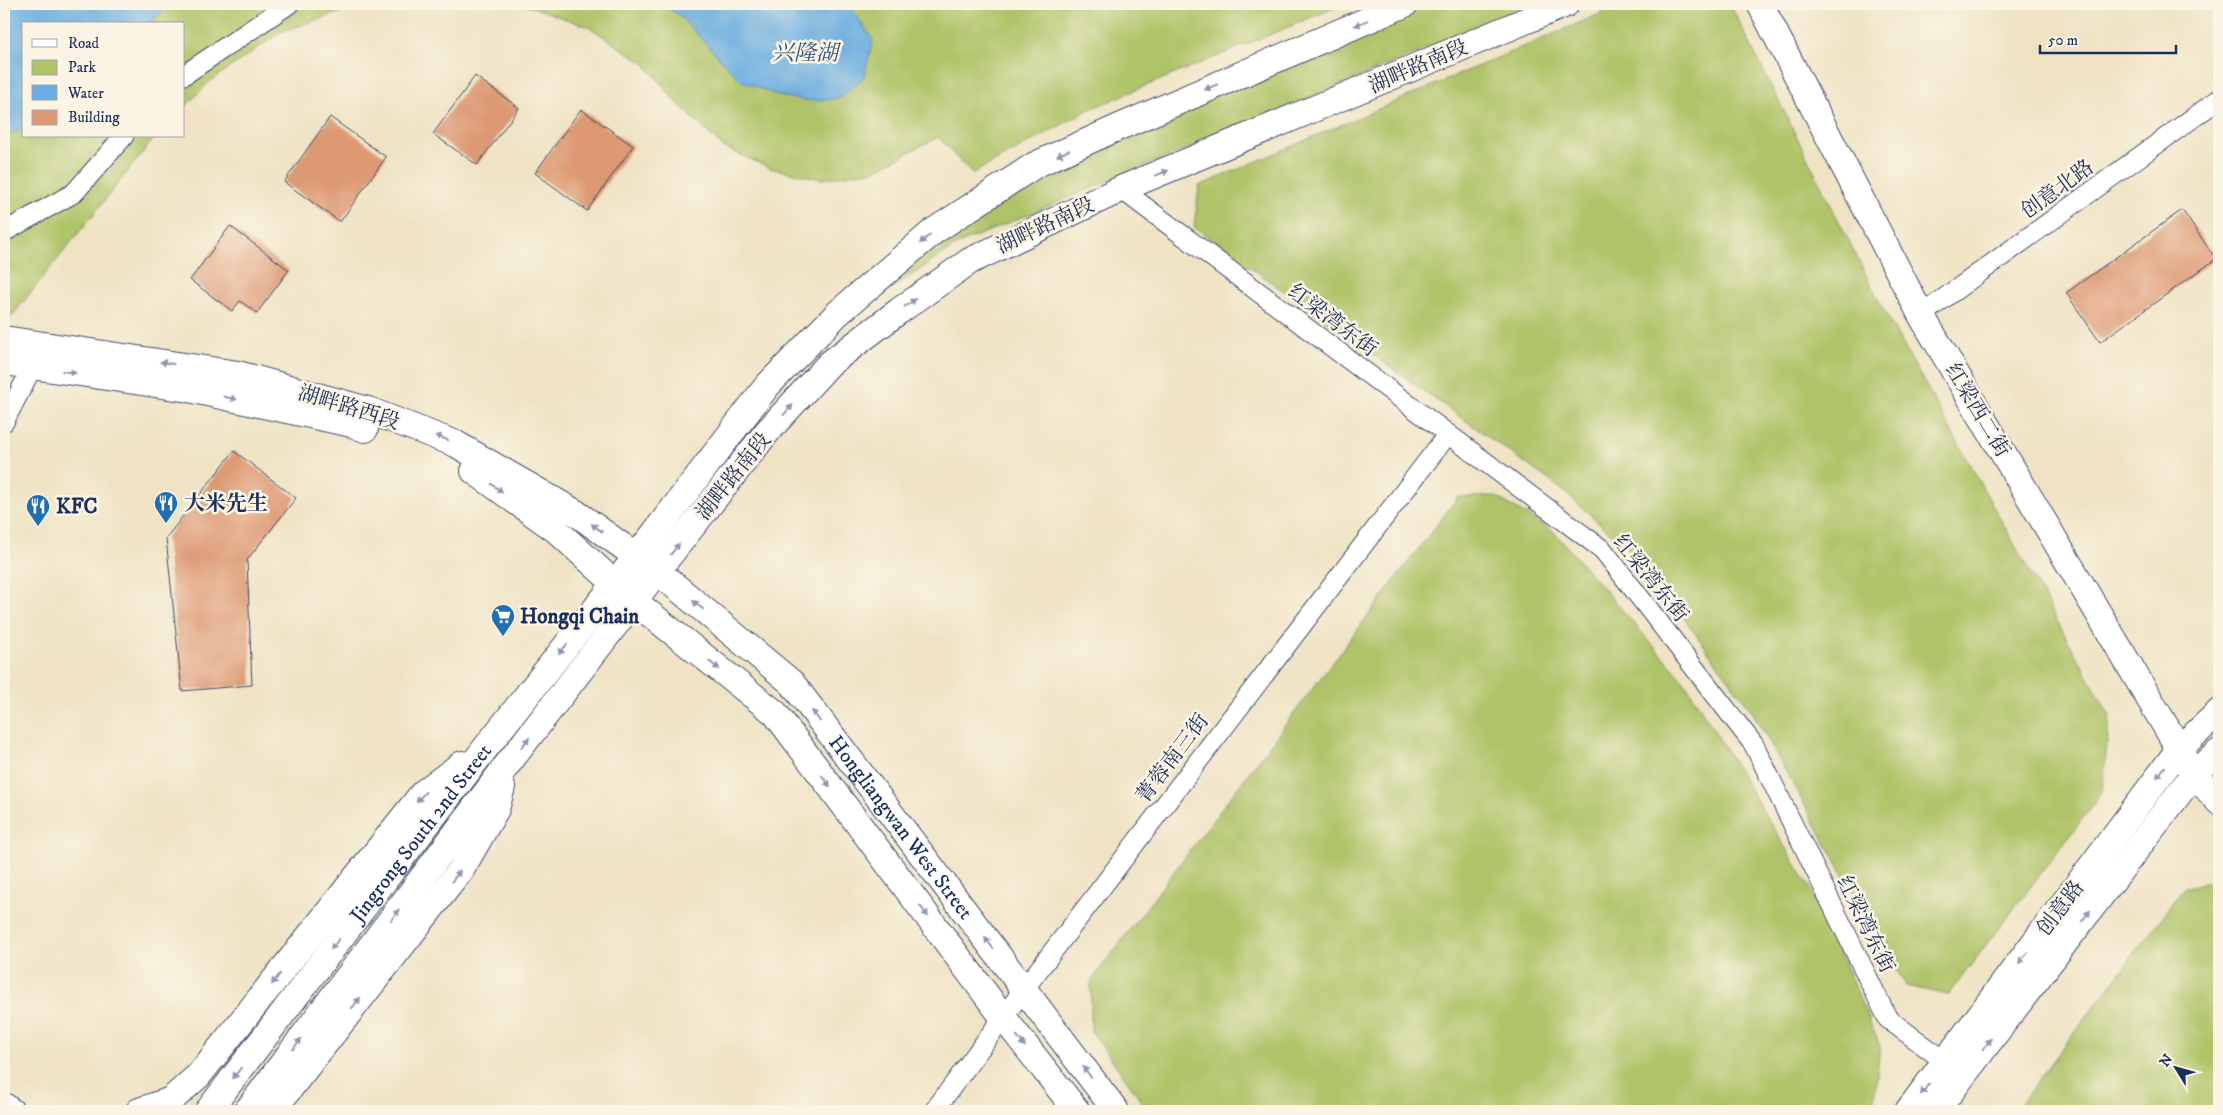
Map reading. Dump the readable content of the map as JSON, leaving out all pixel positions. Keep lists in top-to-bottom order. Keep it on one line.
{"streets":{"main road":["湖畔路南段","湖畔路西段","红梁西二街","Hongliangwan West Street","Jingrong South 2nd Street","创意路"],"street":["创意北路","红梁湾东街","菁蓉南三街"]},"crossings":[["湖畔路南段","红梁湾东街"],["湖畔路南段","湖畔路西段"],["湖畔路南段","Hongliangwan West Street"],["湖畔路南段","Jingrong South 2nd Street"],["创意北路","红梁西二街"],["红梁湾东街","菁蓉南三街"],["红梁湾东街","创意路"],["湖畔路西段","Hongliangwan West Street"],["湖畔路西段","Jingrong South 2nd Street"],["红梁西二街","创意路"],["菁蓉南三街","Hongliangwan West Street"],["Hongliangwan West Street","Jingrong South 2nd Street"]],"water":["兴隆湖"],"places":{"restaurant":["大米先生","KFC"],"supermarket":["Hongqi Chain"]},"legend":["Road","Park","Water","Building"],"scale_bar":"50 m","north":"top left"}
